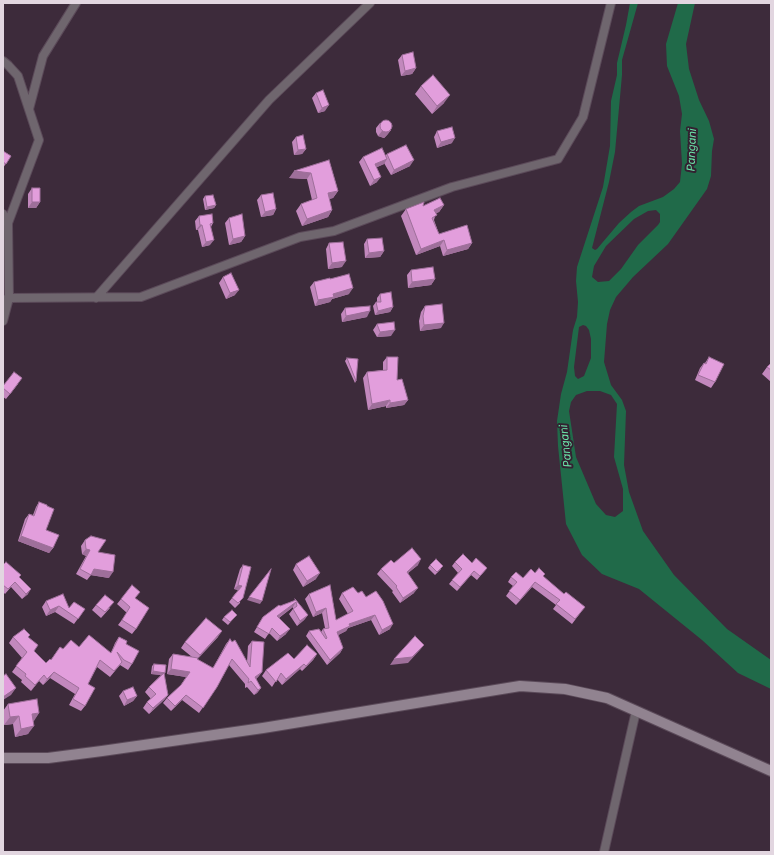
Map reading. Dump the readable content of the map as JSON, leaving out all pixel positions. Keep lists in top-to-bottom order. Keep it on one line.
{"water":["Pangani"]}
